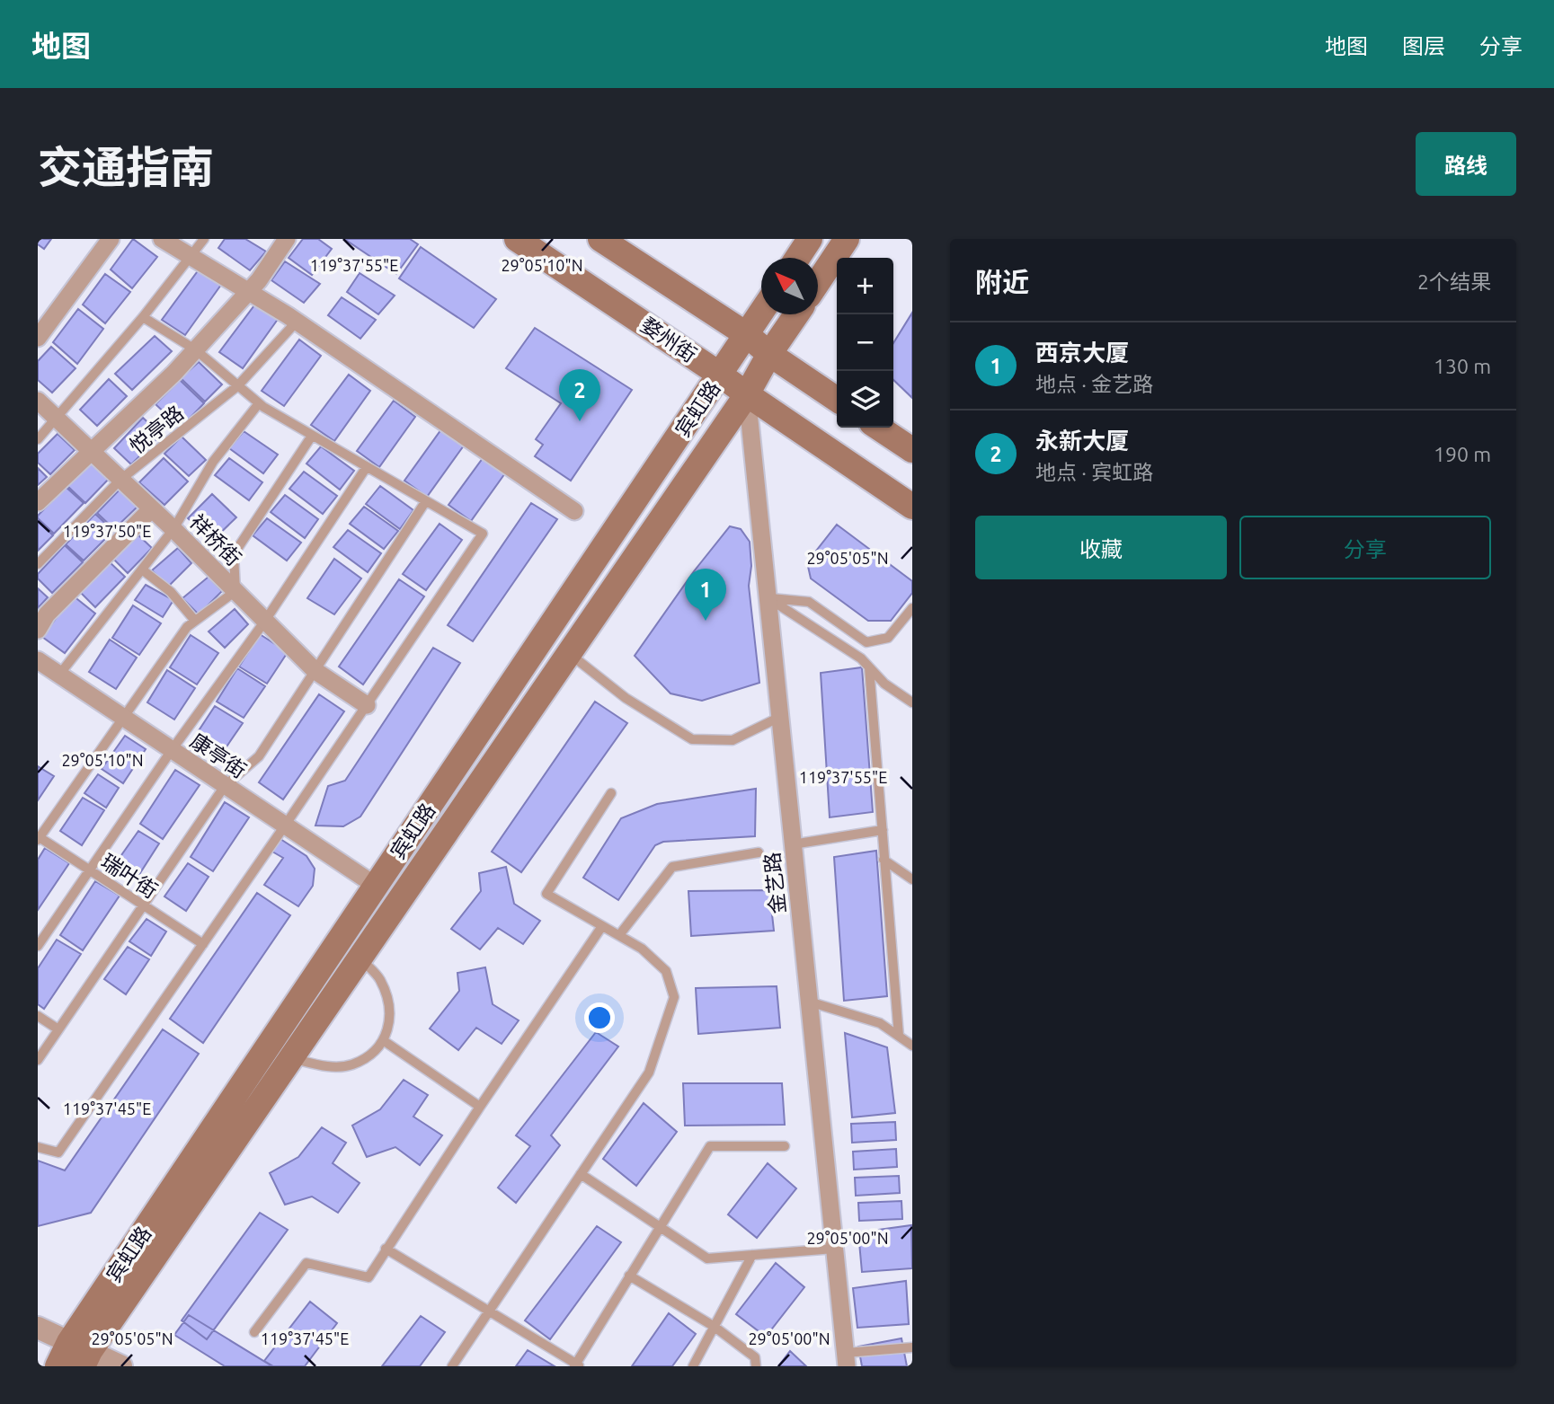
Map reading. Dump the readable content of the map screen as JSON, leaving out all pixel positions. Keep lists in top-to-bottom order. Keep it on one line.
{"streets":{"main road":["婺州街","宾虹路"],"street":["祥桥街","康亭街","金艺路"],"lane":["悦亭路","瑞叶街"]},"crossings":[["婺州街","宾虹路"],["婺州街","金艺路"],["宾虹路","康亭街"],["宾虹路","金艺路"],["悦亭路","祥桥街"]],"north":"top left","page":{"header":"地图","nav":["地图","图层","分享"],"title":"交通指南","buttons":["路线",["收藏","分享"]],"heading":["附近","2个结果"],"map_buttons":["+","−"],"list":[{"mark":"1","name":"西京大厦","note":"地点 · 金艺路","value":"130 m"},{"mark":"2","name":"永新大厦","note":"地点 · 宾虹路","value":"190 m"}],"pins":["2","1"]},"coordinates":["119°37'55\"E","29°05'10\"N","119°37'50\"E","29°05'05\"N","119°37'45\"E","29°05'00\"N"]}
